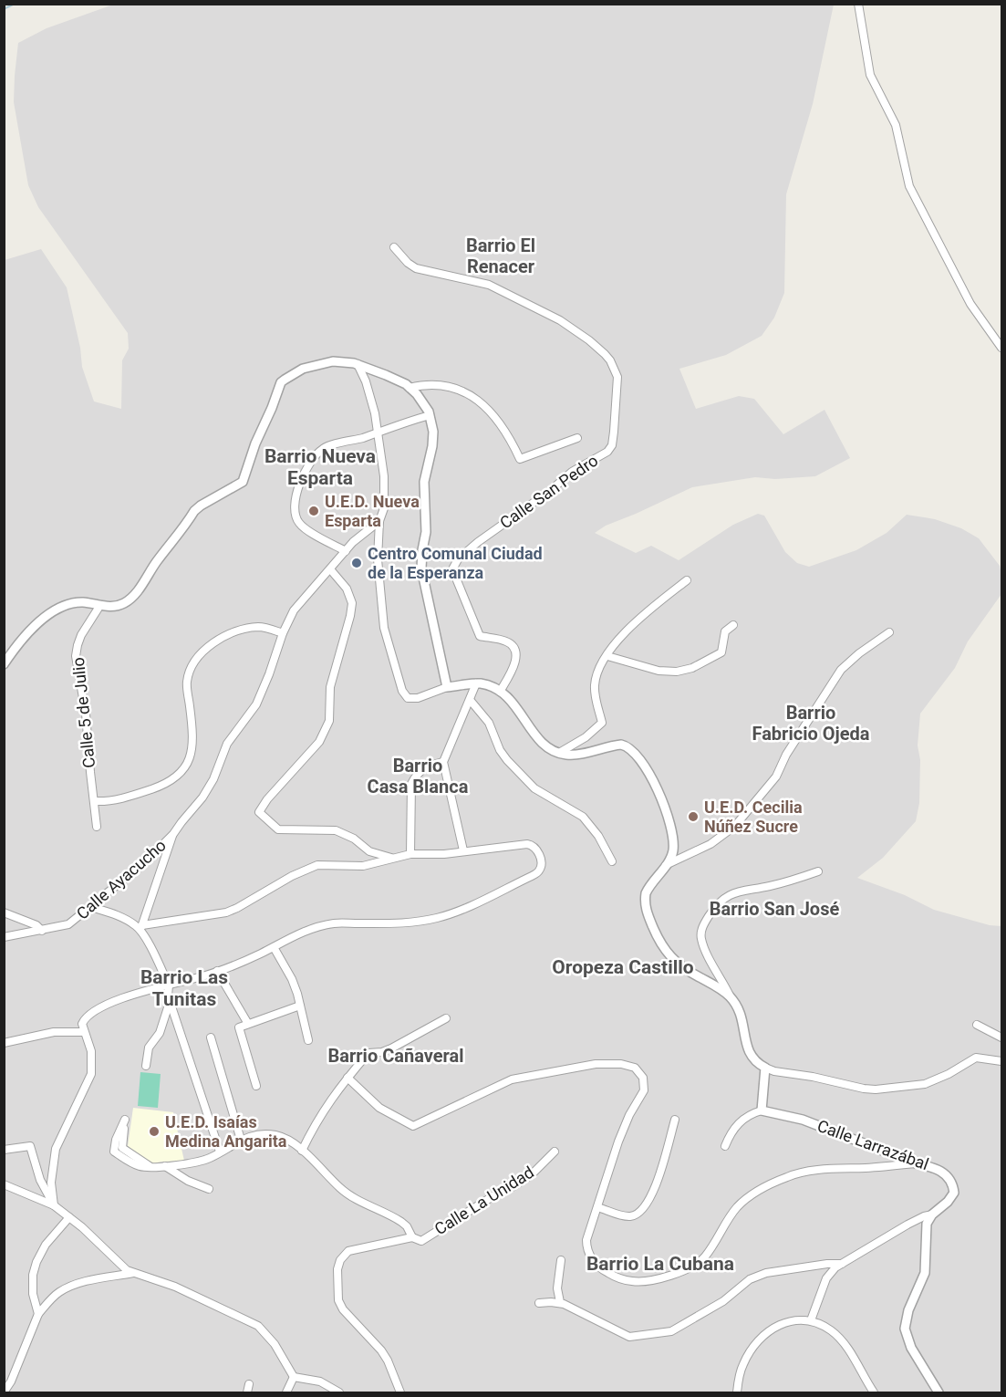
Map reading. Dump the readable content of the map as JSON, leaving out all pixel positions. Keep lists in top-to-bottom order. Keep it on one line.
{"streets":{"street":["Calle San Pedro","Calle 5 de Julio","Calle Ayacucho","Calle Larrazábal","Calle La Unidad"]},"districts":["Barrio El Renacer","Barrio Nueva Esparta","Barrio Fabricio Ojeda","Barrio Casa Blanca","Barrio San José","Oropeza Castillo","Barrio Las Tunitas","Barrio Cañaveral","Barrio La Cubana"],"places":["U.E.D. Nueva Esparta","Centro Comunal Ciudad de la Esperanza","U.E.D. Cecilia Núñez Sucre","U.E.D. Isaías Medina Angarita"]}
